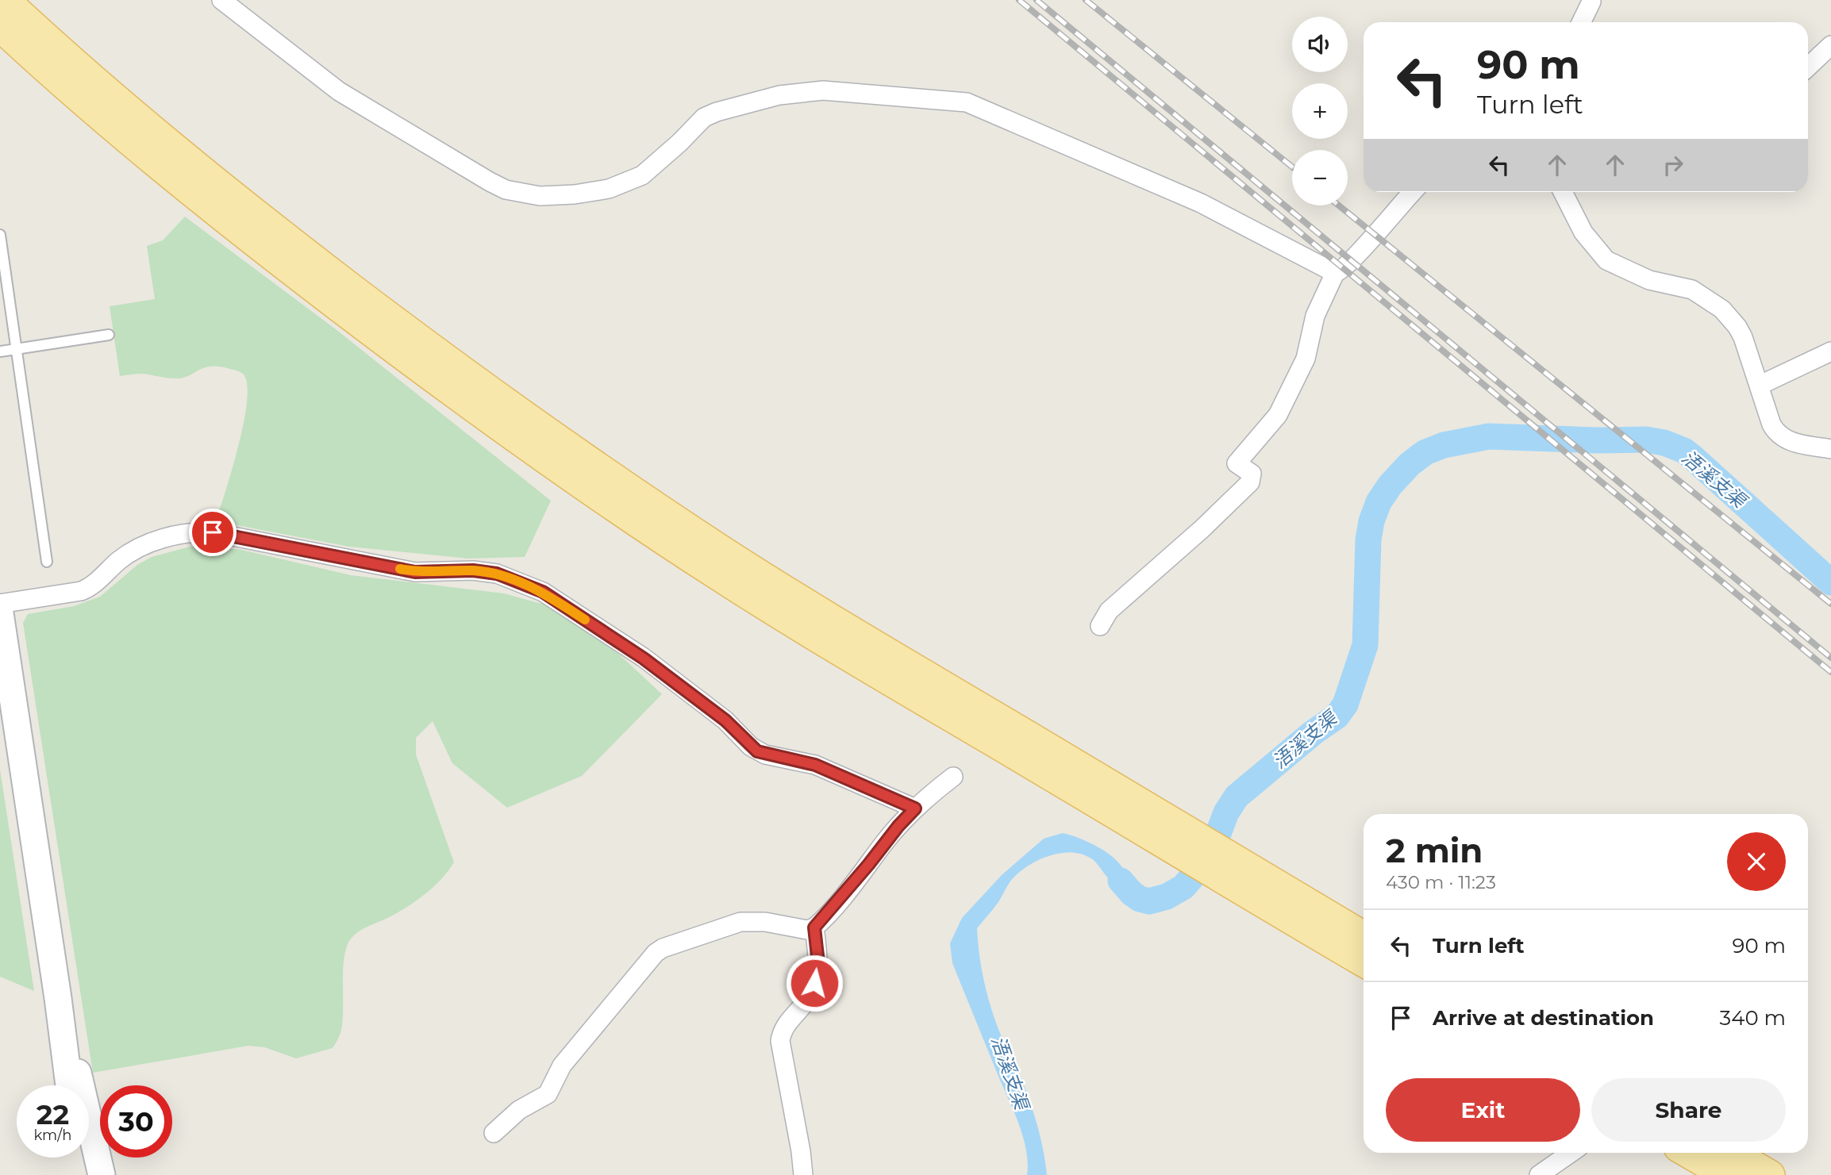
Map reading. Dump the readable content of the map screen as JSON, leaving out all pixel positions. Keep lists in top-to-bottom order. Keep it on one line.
{"water":["浯溪支渠"],"page":{"map_buttons":["+","−"],"turn":["90 m","Turn left"],"heading":["2 min","430 m · 11:23"],"list":[{"name":"Turn left","value":"90 m"},{"name":"Arrive at destination","value":"340 m"}],"buttons":["Exit","Share"],"speed":"22 km/h","limit":"30"}}
